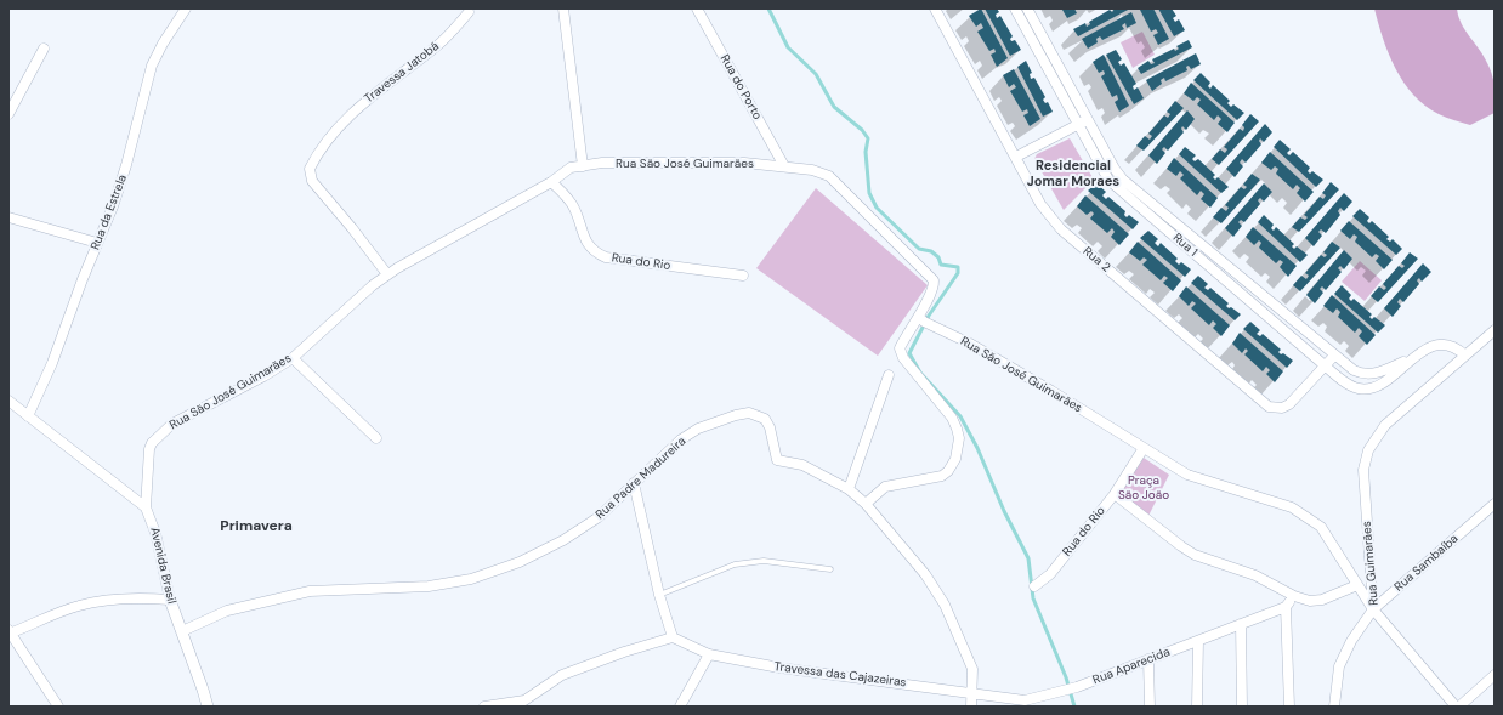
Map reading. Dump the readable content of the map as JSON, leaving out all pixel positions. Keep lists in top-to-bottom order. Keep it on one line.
{"streets":{"street":["Travessa Jatobá","Rua do Porto","Rua São José Guimarães","Rua da Estrela","Rua 1","Rua 2","Rua do Rio","Rua Padre Madureira","Rua Guimarães","Rua Sambaíba","Avenida Brasil","Rua Aparecida","Travessa das Cajazeiras"]},"crossings":[["Travessa Jatobá","Rua São José Guimarães"],["Rua do Porto","Rua São José Guimarães"],["Rua São José Guimarães","Rua do Rio"],["Rua São José Guimarães","Rua Guimarães"],["Rua São José Guimarães","Rua Sambaíba"],["Rua São José Guimarães","Avenida Brasil"],["Rua 1","Rua 2"],["Rua 1","Rua Guimarães"],["Rua Padre Madureira","Avenida Brasil"],["Rua Padre Madureira","Rua Aparecida"],["Rua Padre Madureira","Travessa das Cajazeiras"],["Rua Guimarães","Rua Sambaíba"],["Rua Aparecida","Travessa das Cajazeiras"]],"districts":["Residencial Jomar Moraes","Primavera"],"parks":["Praça São João"]}
